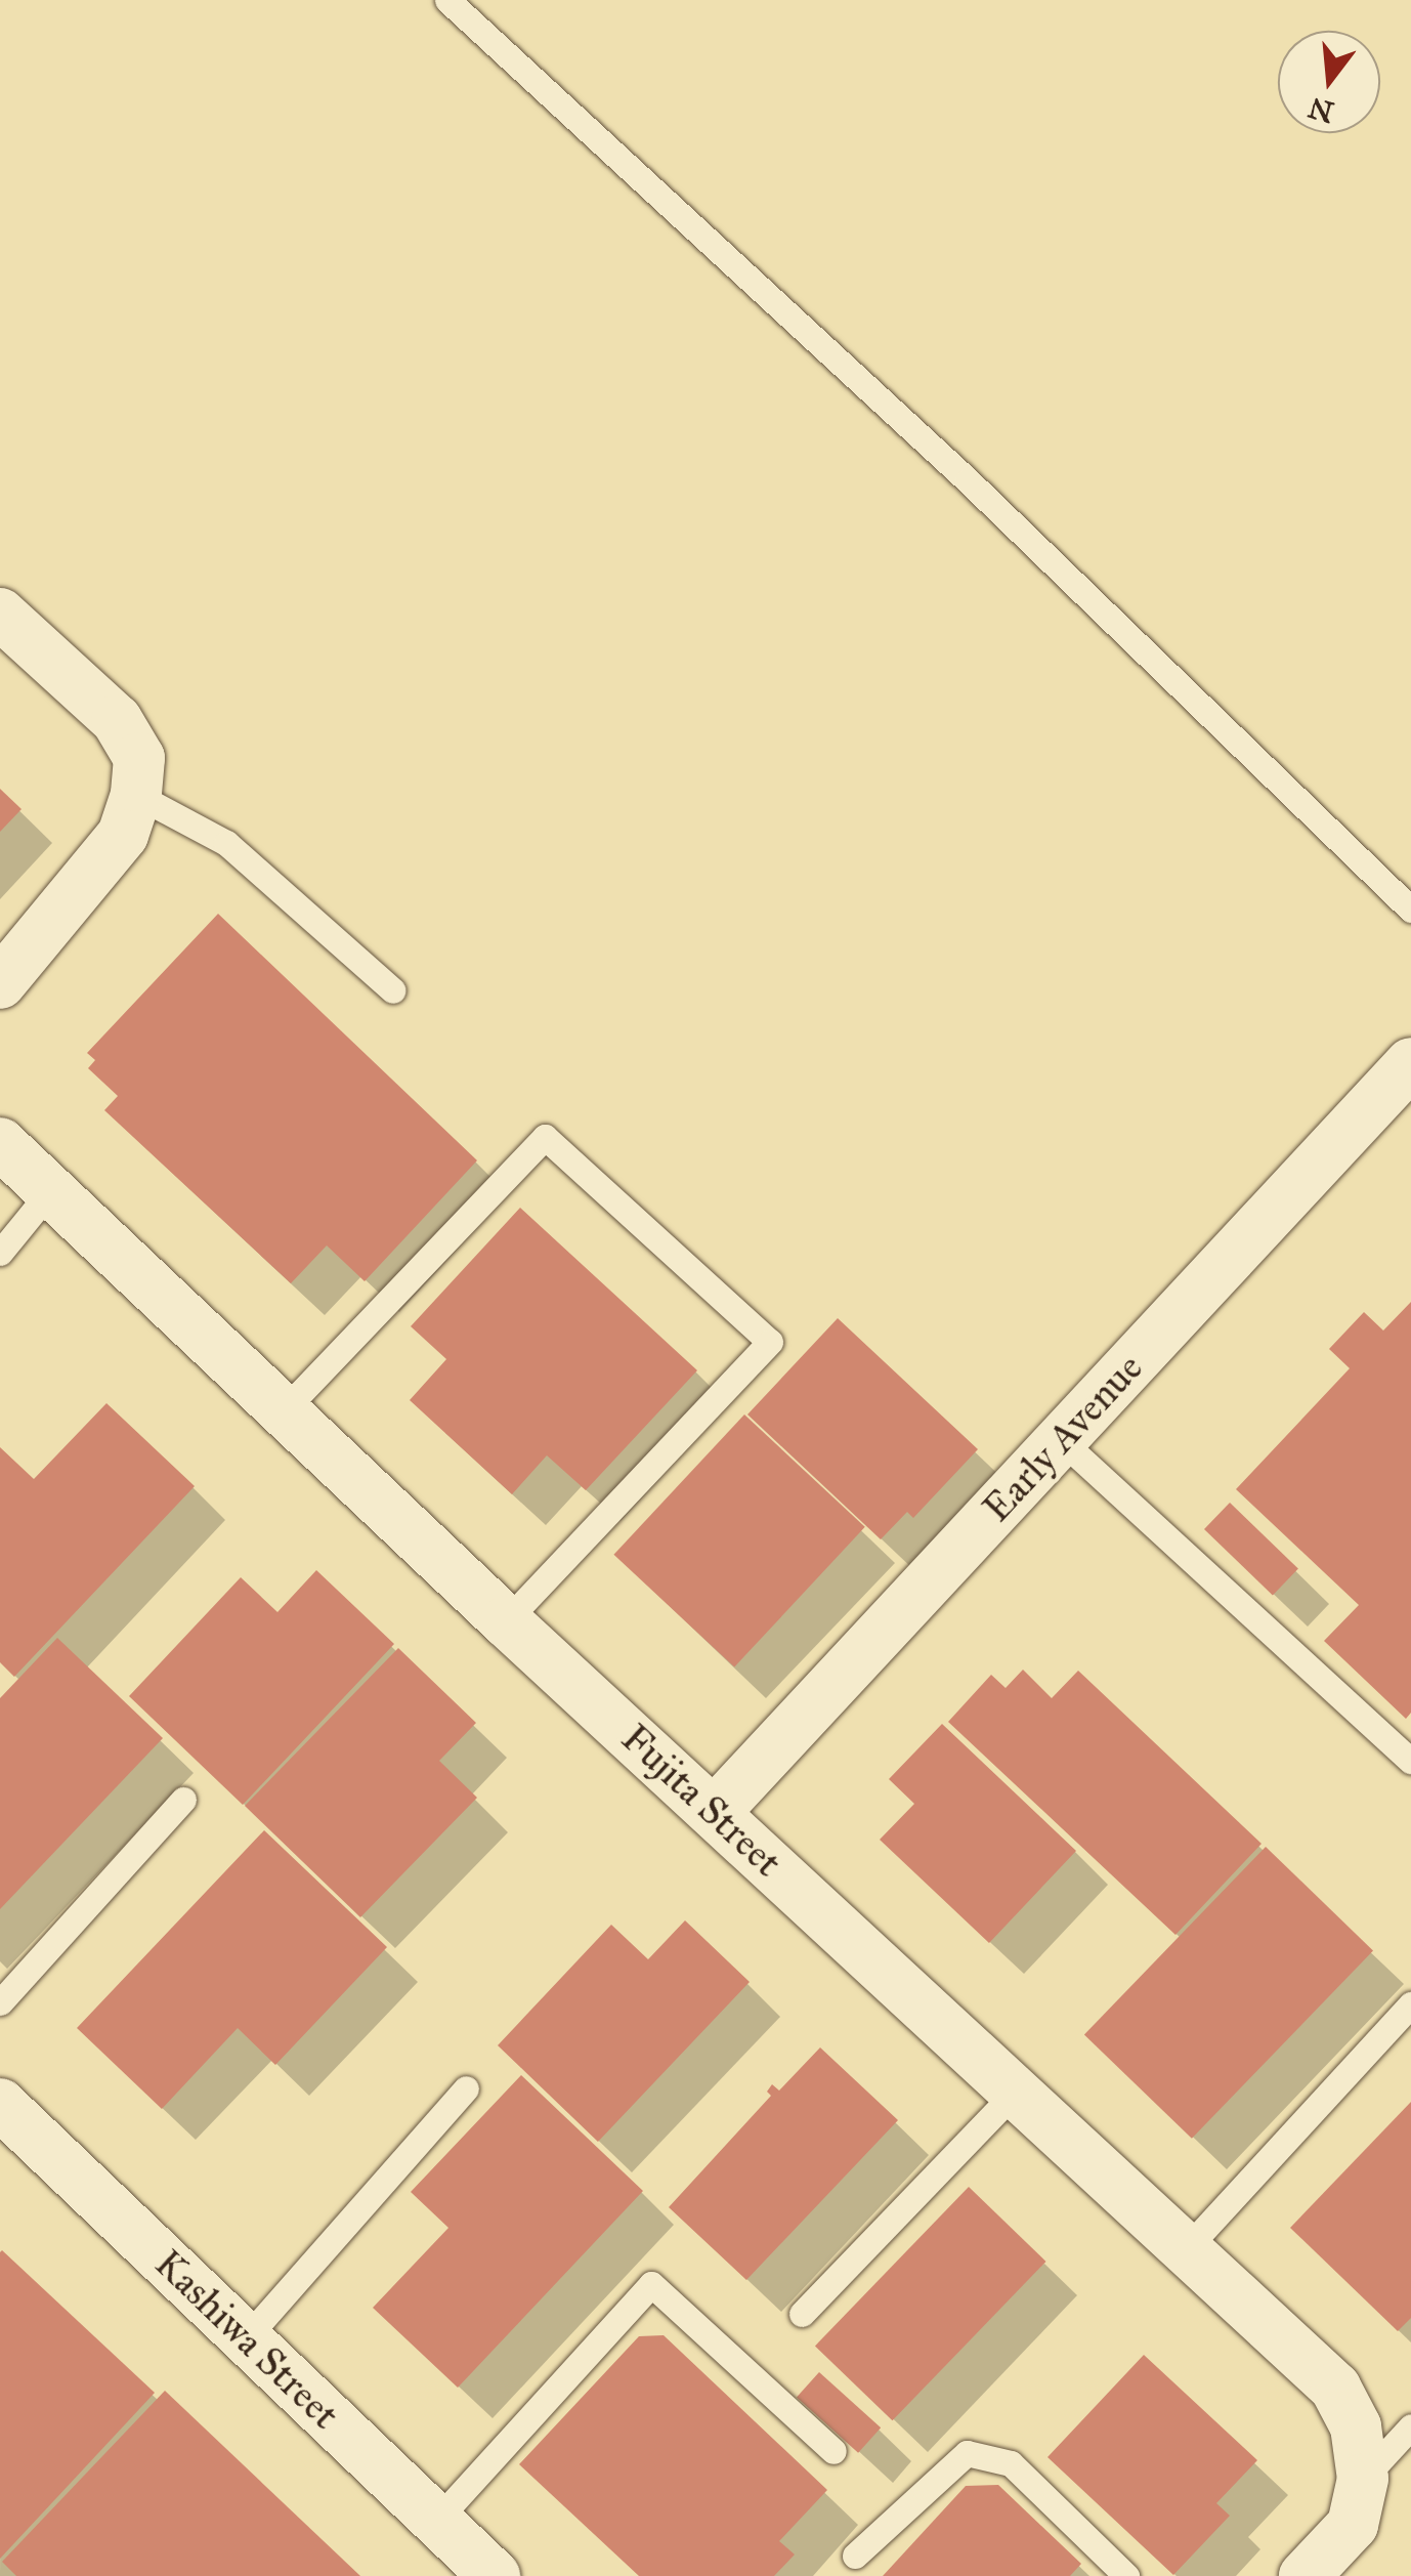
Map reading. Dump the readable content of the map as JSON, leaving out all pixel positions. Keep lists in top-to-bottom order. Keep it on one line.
{"streets":{"street":["Early Avenue","Fujita Street","Kashiwa Street"]},"crossings":[["Early Avenue","Fujita Street"]],"north":"bottom"}
